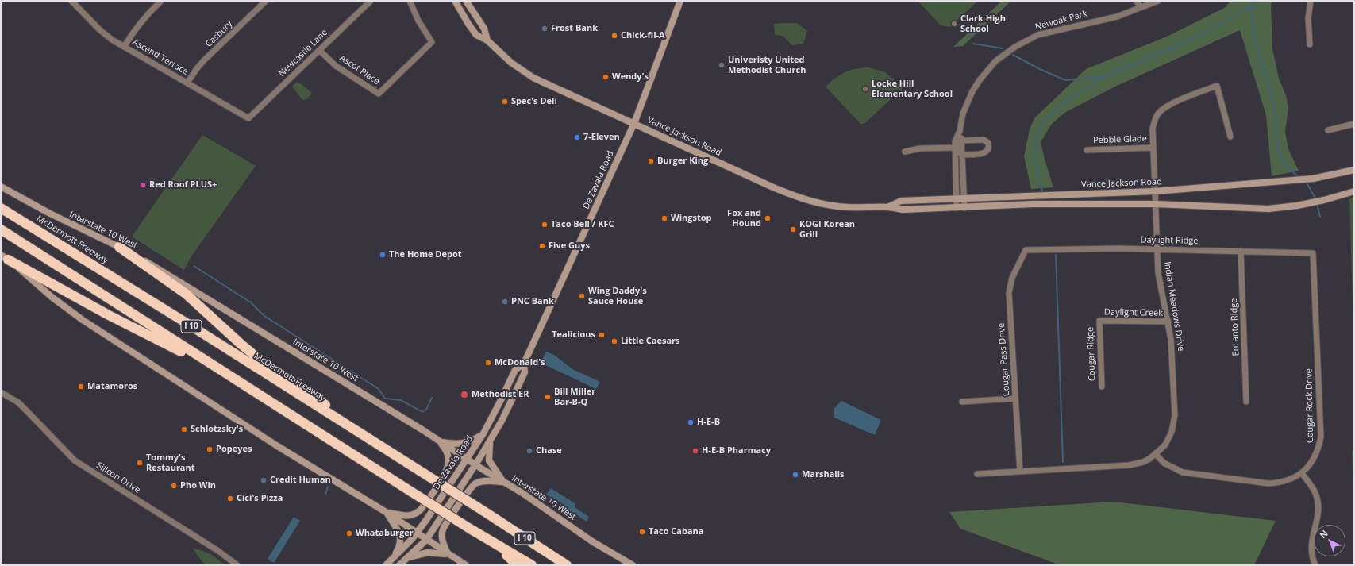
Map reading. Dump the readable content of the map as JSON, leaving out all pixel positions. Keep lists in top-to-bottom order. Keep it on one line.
{"streets":{"highway":["McDermott Freeway","I 10"],"main road":["Vance Jackson Road","De Zavala Road","Interstate 10 West"],"street":["Newoak Park","Casbury","Newcastle Lane","Ascend Terrace","Ascot Place","Pebble Glade","Daylight Ridge","Indian Meadows Drive","Daylight Creek","Encanto Ridge","Cougar Ridge","Cougar Pass Drive","Cougar Rock Drive","Silicon Drive"]},"crossings":[["Newoak Park","Vance Jackson Road"],["Casbury","Ascend Terrace"],["Newcastle Lane","Ascend Terrace"],["Newcastle Lane","Ascot Place"],["Vance Jackson Road","De Zavala Road"],["Vance Jackson Road","Indian Meadows Drive"],["Pebble Glade","Indian Meadows Drive"],["De Zavala Road","Interstate 10 West"],["Daylight Ridge","Indian Meadows Drive"],["Daylight Ridge","Encanto Ridge"],["Daylight Ridge","Cougar Pass Drive"],["Daylight Ridge","Cougar Rock Drive"],["Indian Meadows Drive","Daylight Creek"],["Indian Meadows Drive","Cougar Pass Drive"],["Indian Meadows Drive","Cougar Rock Drive"],["Daylight Creek","Cougar Ridge"]],"places":["Clark High School","Frost Bank","Chick-fil-A","Univeristy United Methodist Church","Wendy's","Locke Hill Elementary School","Spec's Deli","7-Eleven","Burger King","Red Roof PLUS+","Wingstop","Fox and Hound","Taco Bell / KFC","KOGI Korean Grill","Five Guys","The Home Depot","Wing Daddy's Sauce House","PNC Bank","Tealicious","Little Caesars","McDonald's","Matamoros","Methodist ER","Bill Miller Bar-B-Q","H-E-B","Schlotzsky's","Popeyes","Chase","H-E-B Pharmacy","Tommy's Restaurant","Marshalls","Credit Human","Pho Win","Cici's Pizza","Taco Cabana","Whataburger"],"north":"top left"}
